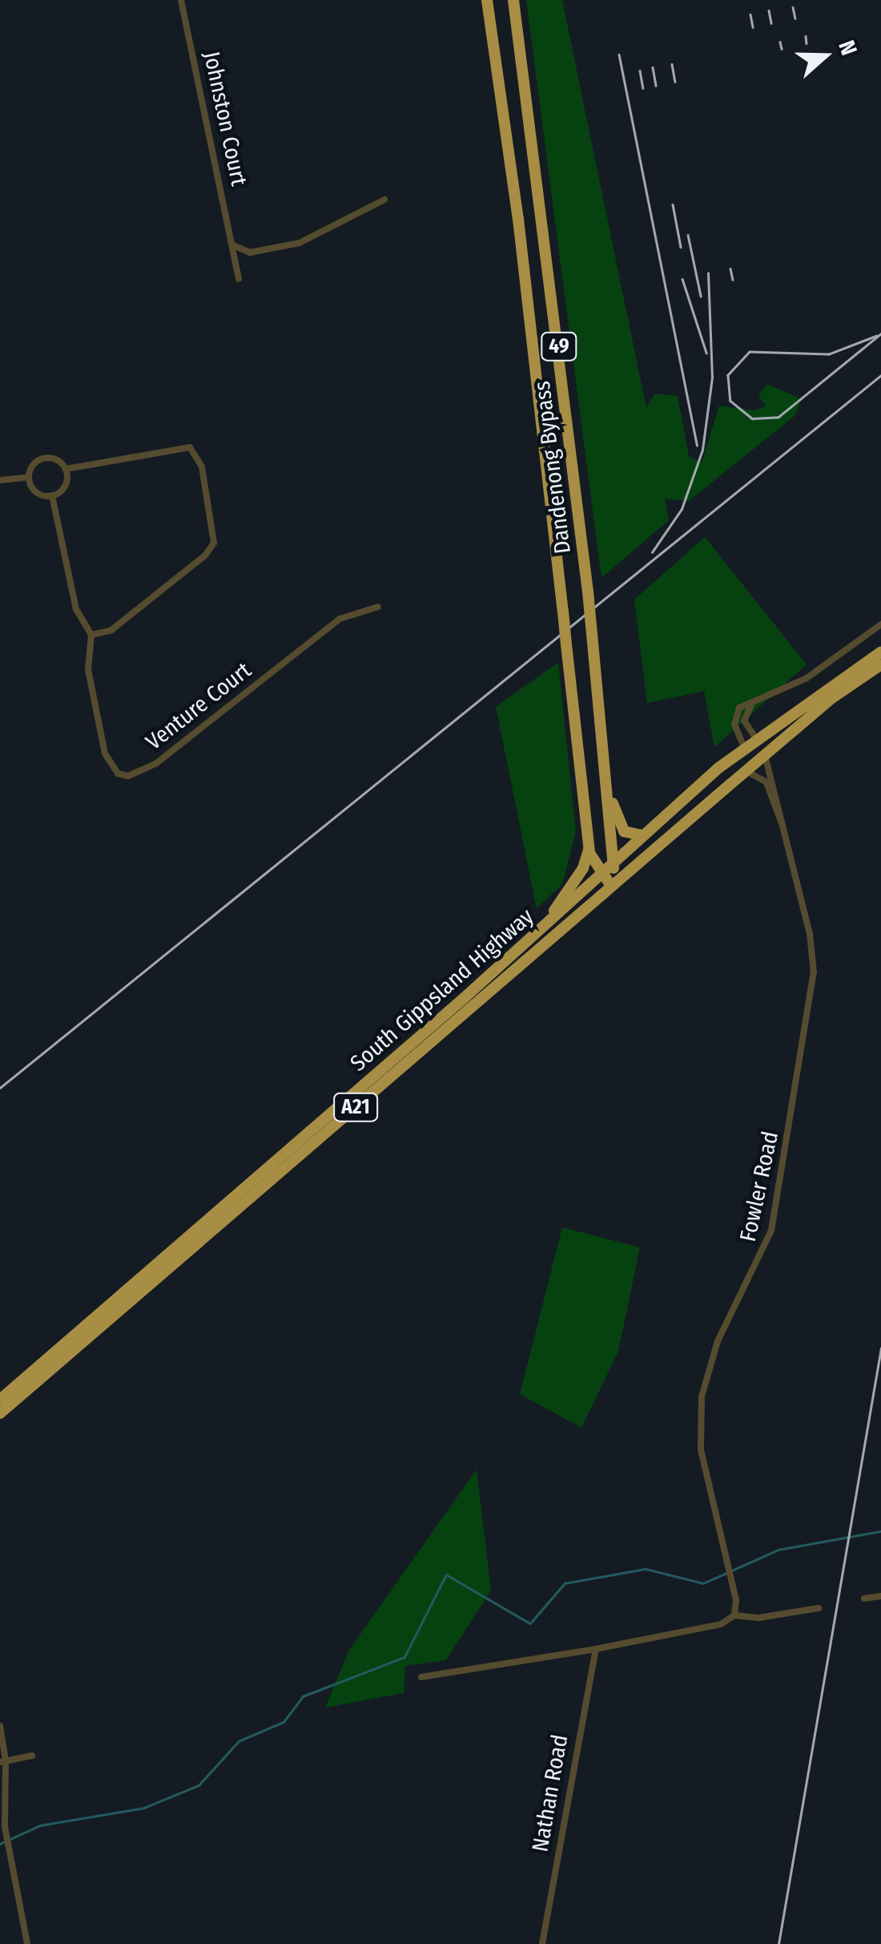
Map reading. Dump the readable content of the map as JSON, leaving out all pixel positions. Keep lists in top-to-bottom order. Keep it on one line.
{"streets":{"highway":["49","Dandenong Bypass","South Gippsland Highway","A21"],"street":["Johnston Court","Venture Court","Fowler Road","Nathan Road"]},"crossings":[["49","Dandenong Bypass"],["49","South Gippsland Highway"],["Dandenong Bypass","South Gippsland Highway"],["South Gippsland Highway","Fowler Road"]],"north":"right"}
